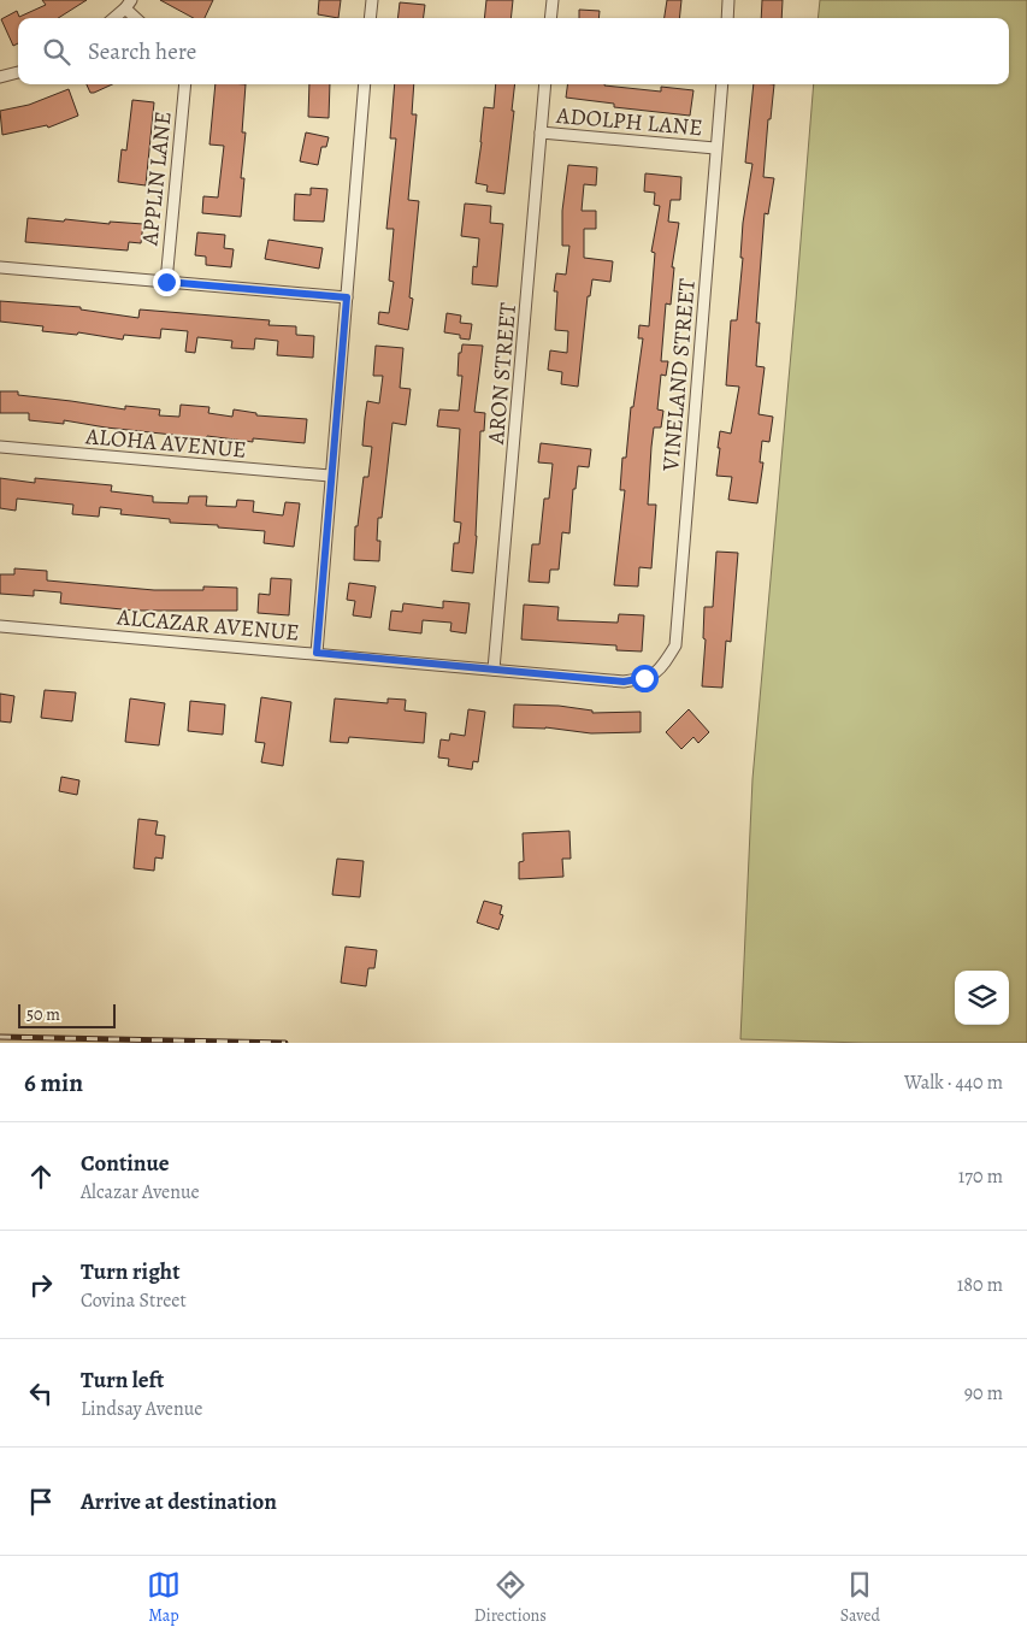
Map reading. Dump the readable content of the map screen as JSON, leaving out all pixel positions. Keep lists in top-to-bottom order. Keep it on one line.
{"streets":{"street":["ADOLPH LANE","APPLIN LANE","ARON STREET","VINELAND STREET","ALOHA AVENUE","ALCAZAR AVENUE"]},"crossings":[["ADOLPH LANE","ARON STREET"],["ADOLPH LANE","VINELAND STREET"],["ARON STREET","ALCAZAR AVENUE"],["VINELAND STREET","ALCAZAR AVENUE"]],"scale_bar":"50 m","page":{"search":"Search here","scale":"50 m","heading":["6 min","Walk · 440 m"],"list":[["Continue","Alcazar Avenue","170 m"],["Turn right","Covina Street","180 m"],["Turn left","Lindsay Avenue","90 m"],"Arrive at destination"],"nav":["Map","Directions","Saved"]}}
